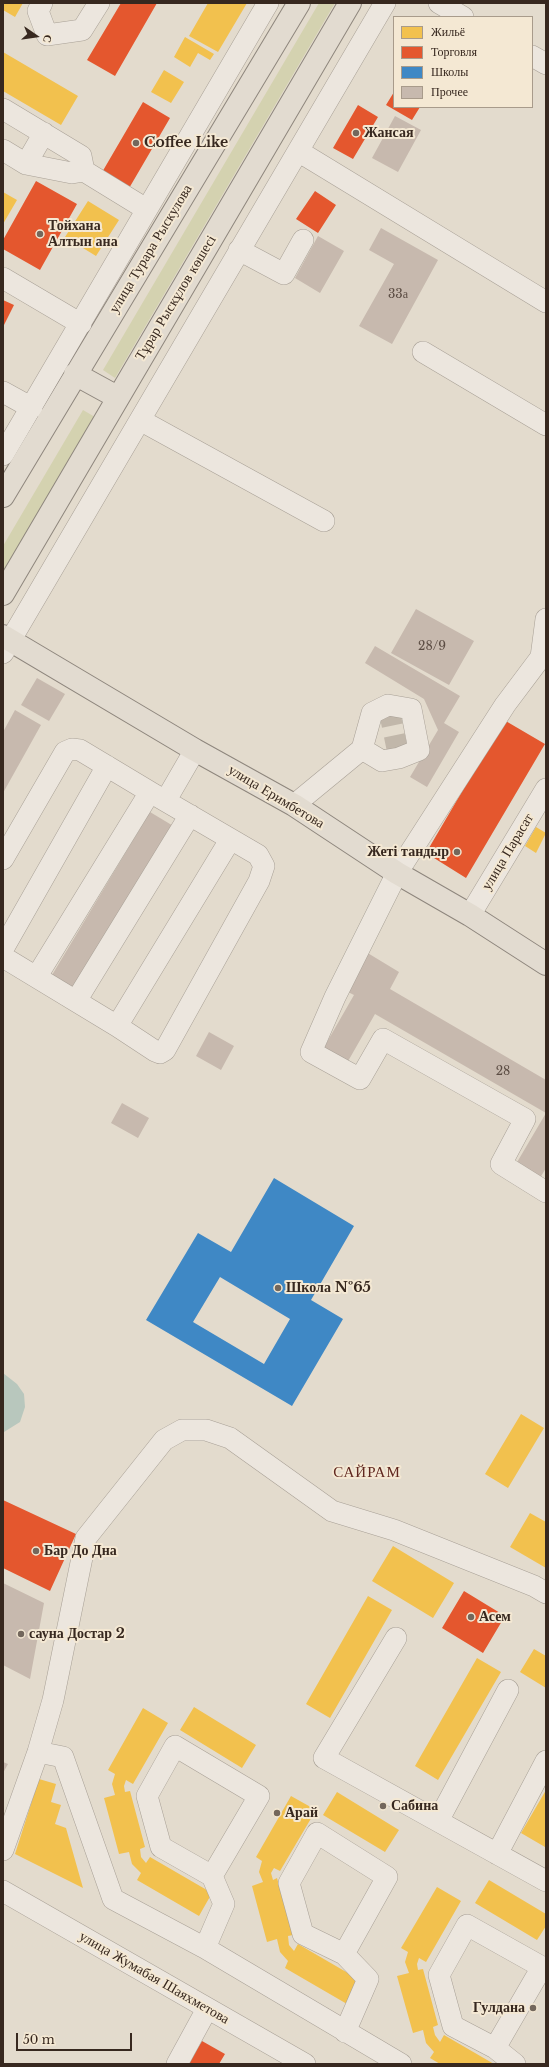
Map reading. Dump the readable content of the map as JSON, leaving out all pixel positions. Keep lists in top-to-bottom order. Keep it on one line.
{"streets":{"main road":["улица Турара Рыскулова","Тұрар Рыскұлов көшесі","улица Еримбетова"],"street":["улица Парасат","улица Жумабая Шаяхметова"]},"crossings":[["улица Еримбетова","улица Парасат"]],"districts":["САЙРАМ"],"places":["Жансая","Coffee Like","Тойхана Алтын ана","Жеті тандыр","Школа №65","Бар До Дна","Асем","сауна Достар 2","Сабина","Арай","Гулдана"],"house_numbers":["33а","28/9","28"],"legend":["Жильё","Торговля","Школы","Прочее"],"scale_bar":"50 m","north":"right"}
